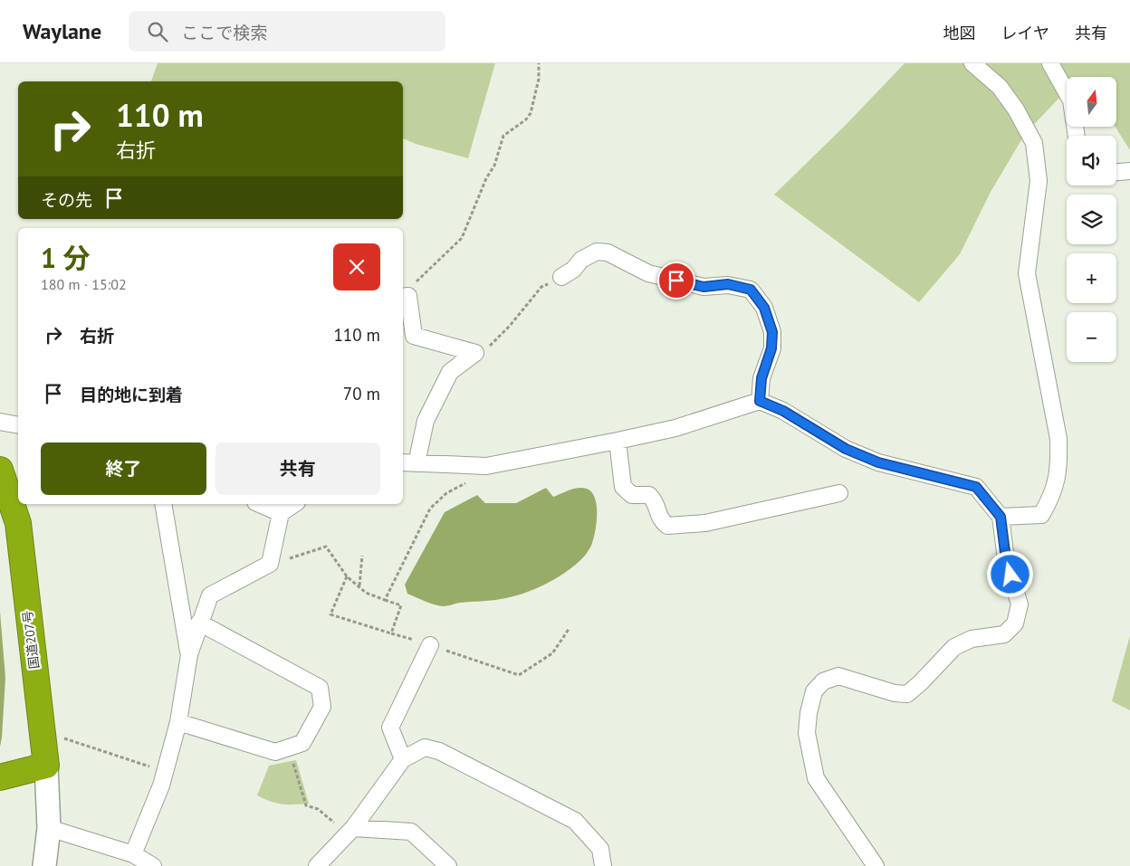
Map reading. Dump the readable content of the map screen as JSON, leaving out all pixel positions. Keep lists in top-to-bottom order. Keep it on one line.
{"streets":{"highway":["国道207号"]},"north":"top","page":{"header":"Waylane","search":"ここで検索","nav":["地図","レイヤ","共有"],"map_buttons":["+","−"],"turn":["110 m","右折"],"then":"その先","heading":["1 分","180 m · 15:02"],"list":[{"name":"右折","value":"110 m"},{"name":"目的地に到着","value":"70 m"}],"buttons":["終了","共有"]}}
